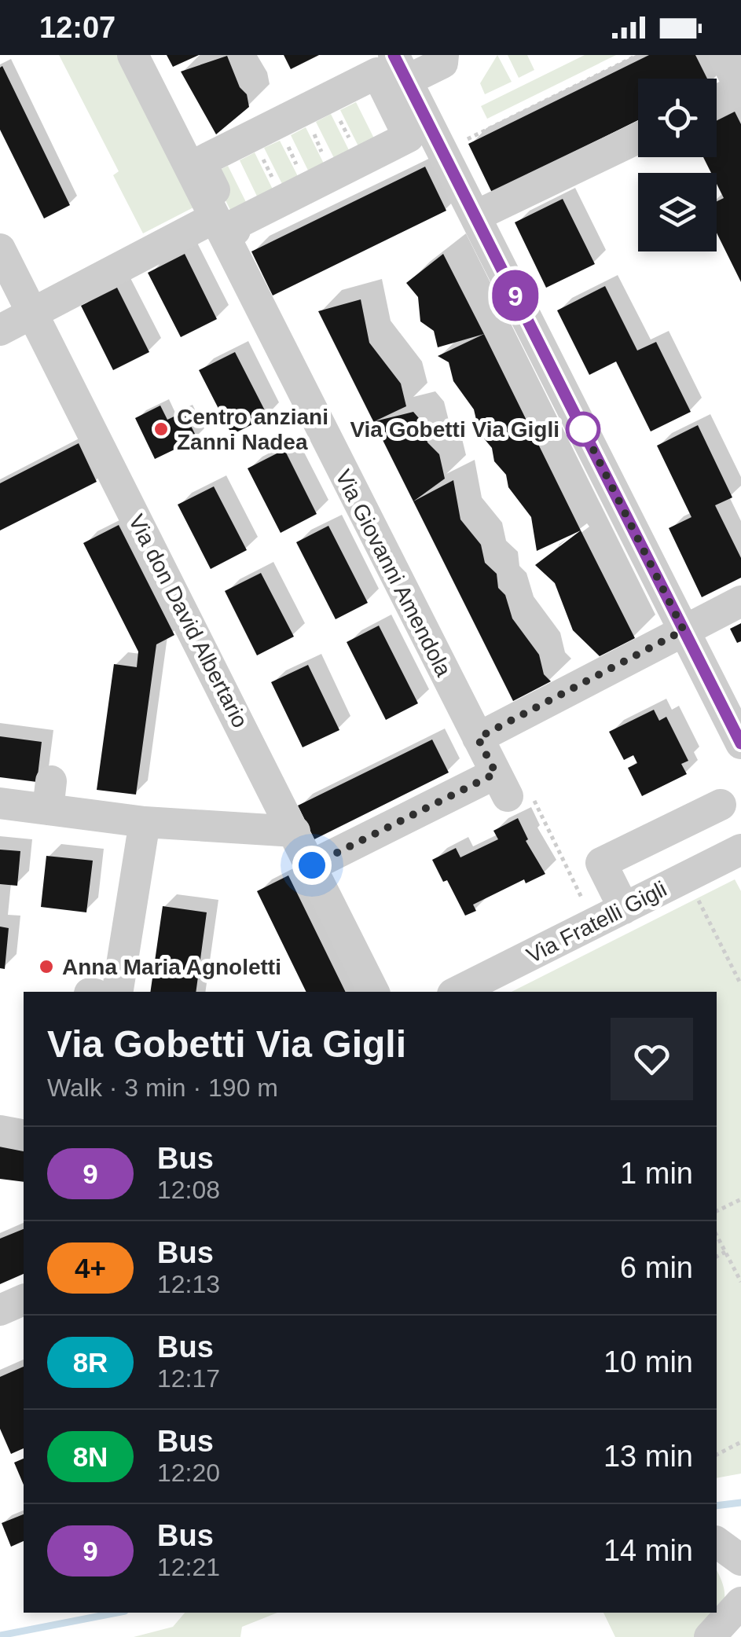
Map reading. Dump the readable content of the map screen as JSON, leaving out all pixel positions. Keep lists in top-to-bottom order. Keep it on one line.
{"streets":{"street":["Via Giovanni Amendola","Via don David Albertario","Via Fratelli Gigli"]},"places":["Centro anziani Zanni Nadea","Via Gobetti Via Gigli","Anna Maria Agnoletti"],"lines":["bus line 9"],"page":{"status":"12:07","on_map":"9","heading":["Via Gobetti Via Gigli","Walk · 3 min · 190 m"],"list":[{"mark":"9","name":"Bus","note":"12:08","value":"1 min"},{"mark":"4+","name":"Bus","note":"12:13","value":"6 min"},{"mark":"8R","name":"Bus","note":"12:17","value":"10 min"},{"mark":"8N","name":"Bus","note":"12:20","value":"13 min"},{"mark":"9","name":"Bus","note":"12:21","value":"14 min"}]}}
